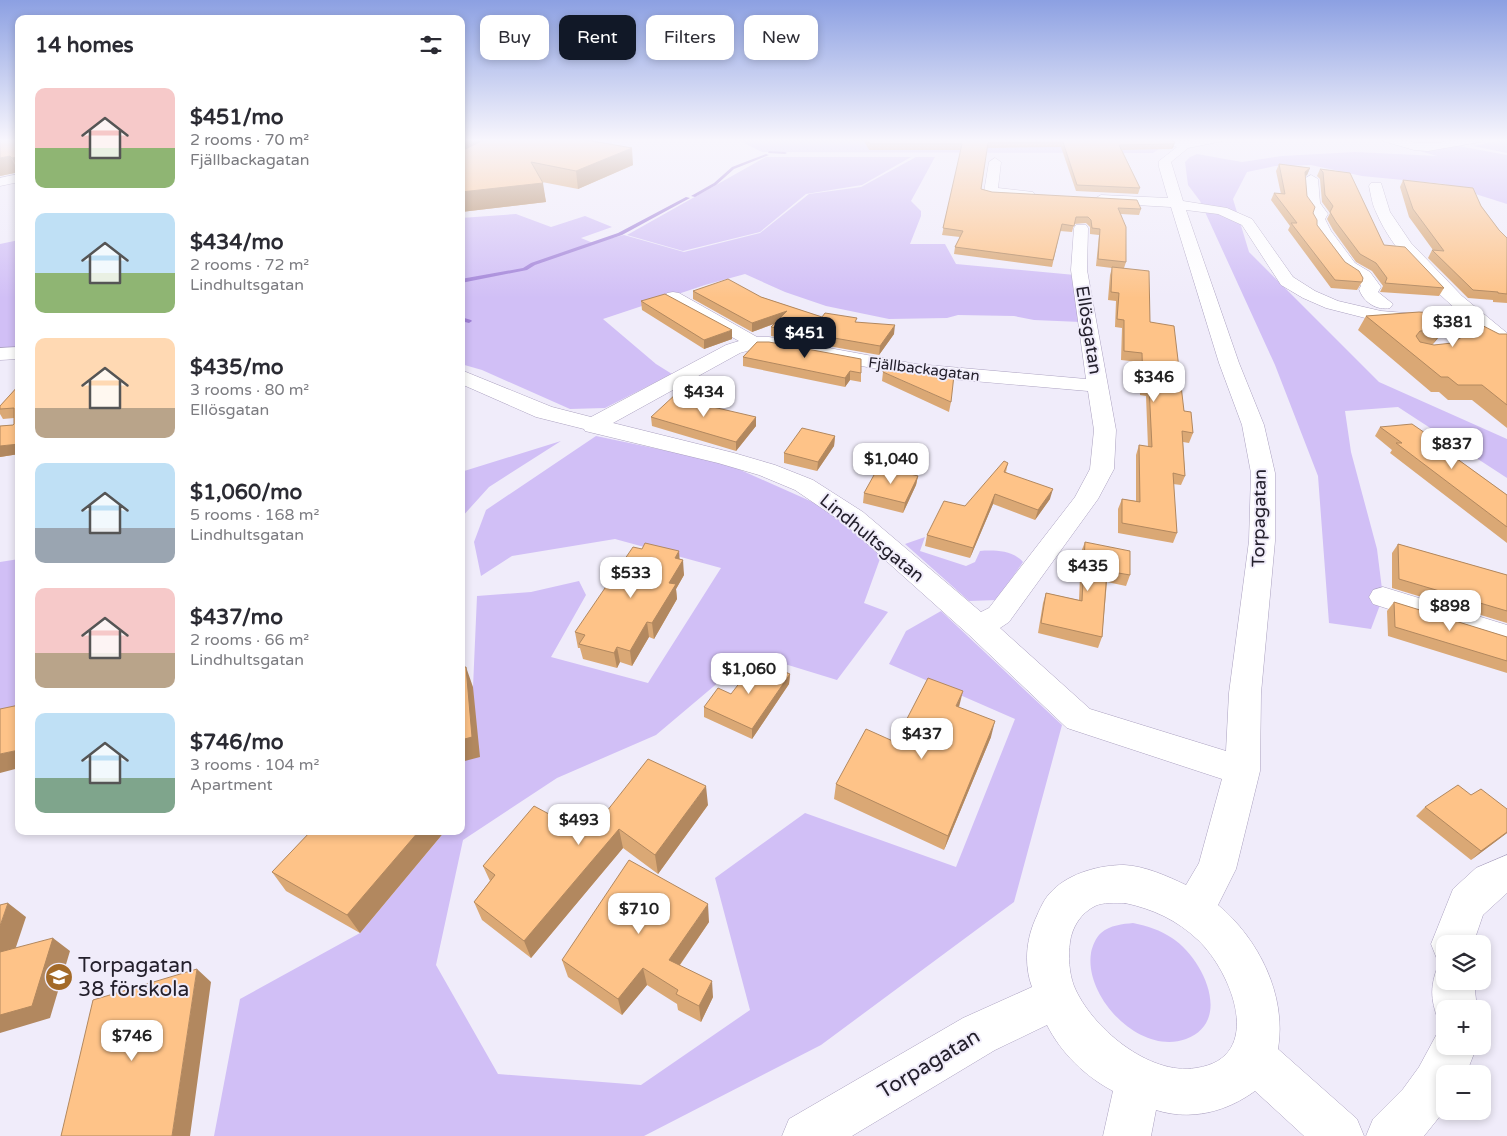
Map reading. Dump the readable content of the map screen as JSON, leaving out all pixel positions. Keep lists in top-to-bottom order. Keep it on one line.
{"streets":{"street":["Ellösgatan","Fjällbackagatan","Torpagatan","Lindhultsgatan"]},"crossings":[["Ellösgatan","Fjällbackagatan"],["Ellösgatan","Lindhultsgatan"],["Fjällbackagatan","Lindhultsgatan"],["Torpagatan","Lindhultsgatan"]],"places":{"school or university":["Torpagatan 38 förskola"]},"page":{"chip":["Buy","Rent","Filters","New"],"heading":"14 homes","list":[{"name":"$451/mo","note":"2 rooms · 70 m² · Fjällbackagatan"},{"name":"$434/mo","note":"2 rooms · 72 m² · Lindhultsgatan"},{"name":"$435/mo","note":"3 rooms · 80 m² · Ellösgatan"},{"name":"$1,060/mo","note":"5 rooms · 168 m² · Lindhultsgatan"},{"name":"$437/mo","note":"2 rooms · 66 m² · Lindhultsgatan"},{"name":"$746/mo","note":"3 rooms · 104 m² · Apartment"}],"price":["$381","$451","$346","$434","$837","$1,040","$435","$533","$898","$1,060","$437","$493","$710","$746"],"map_buttons":["+","−"]}}
